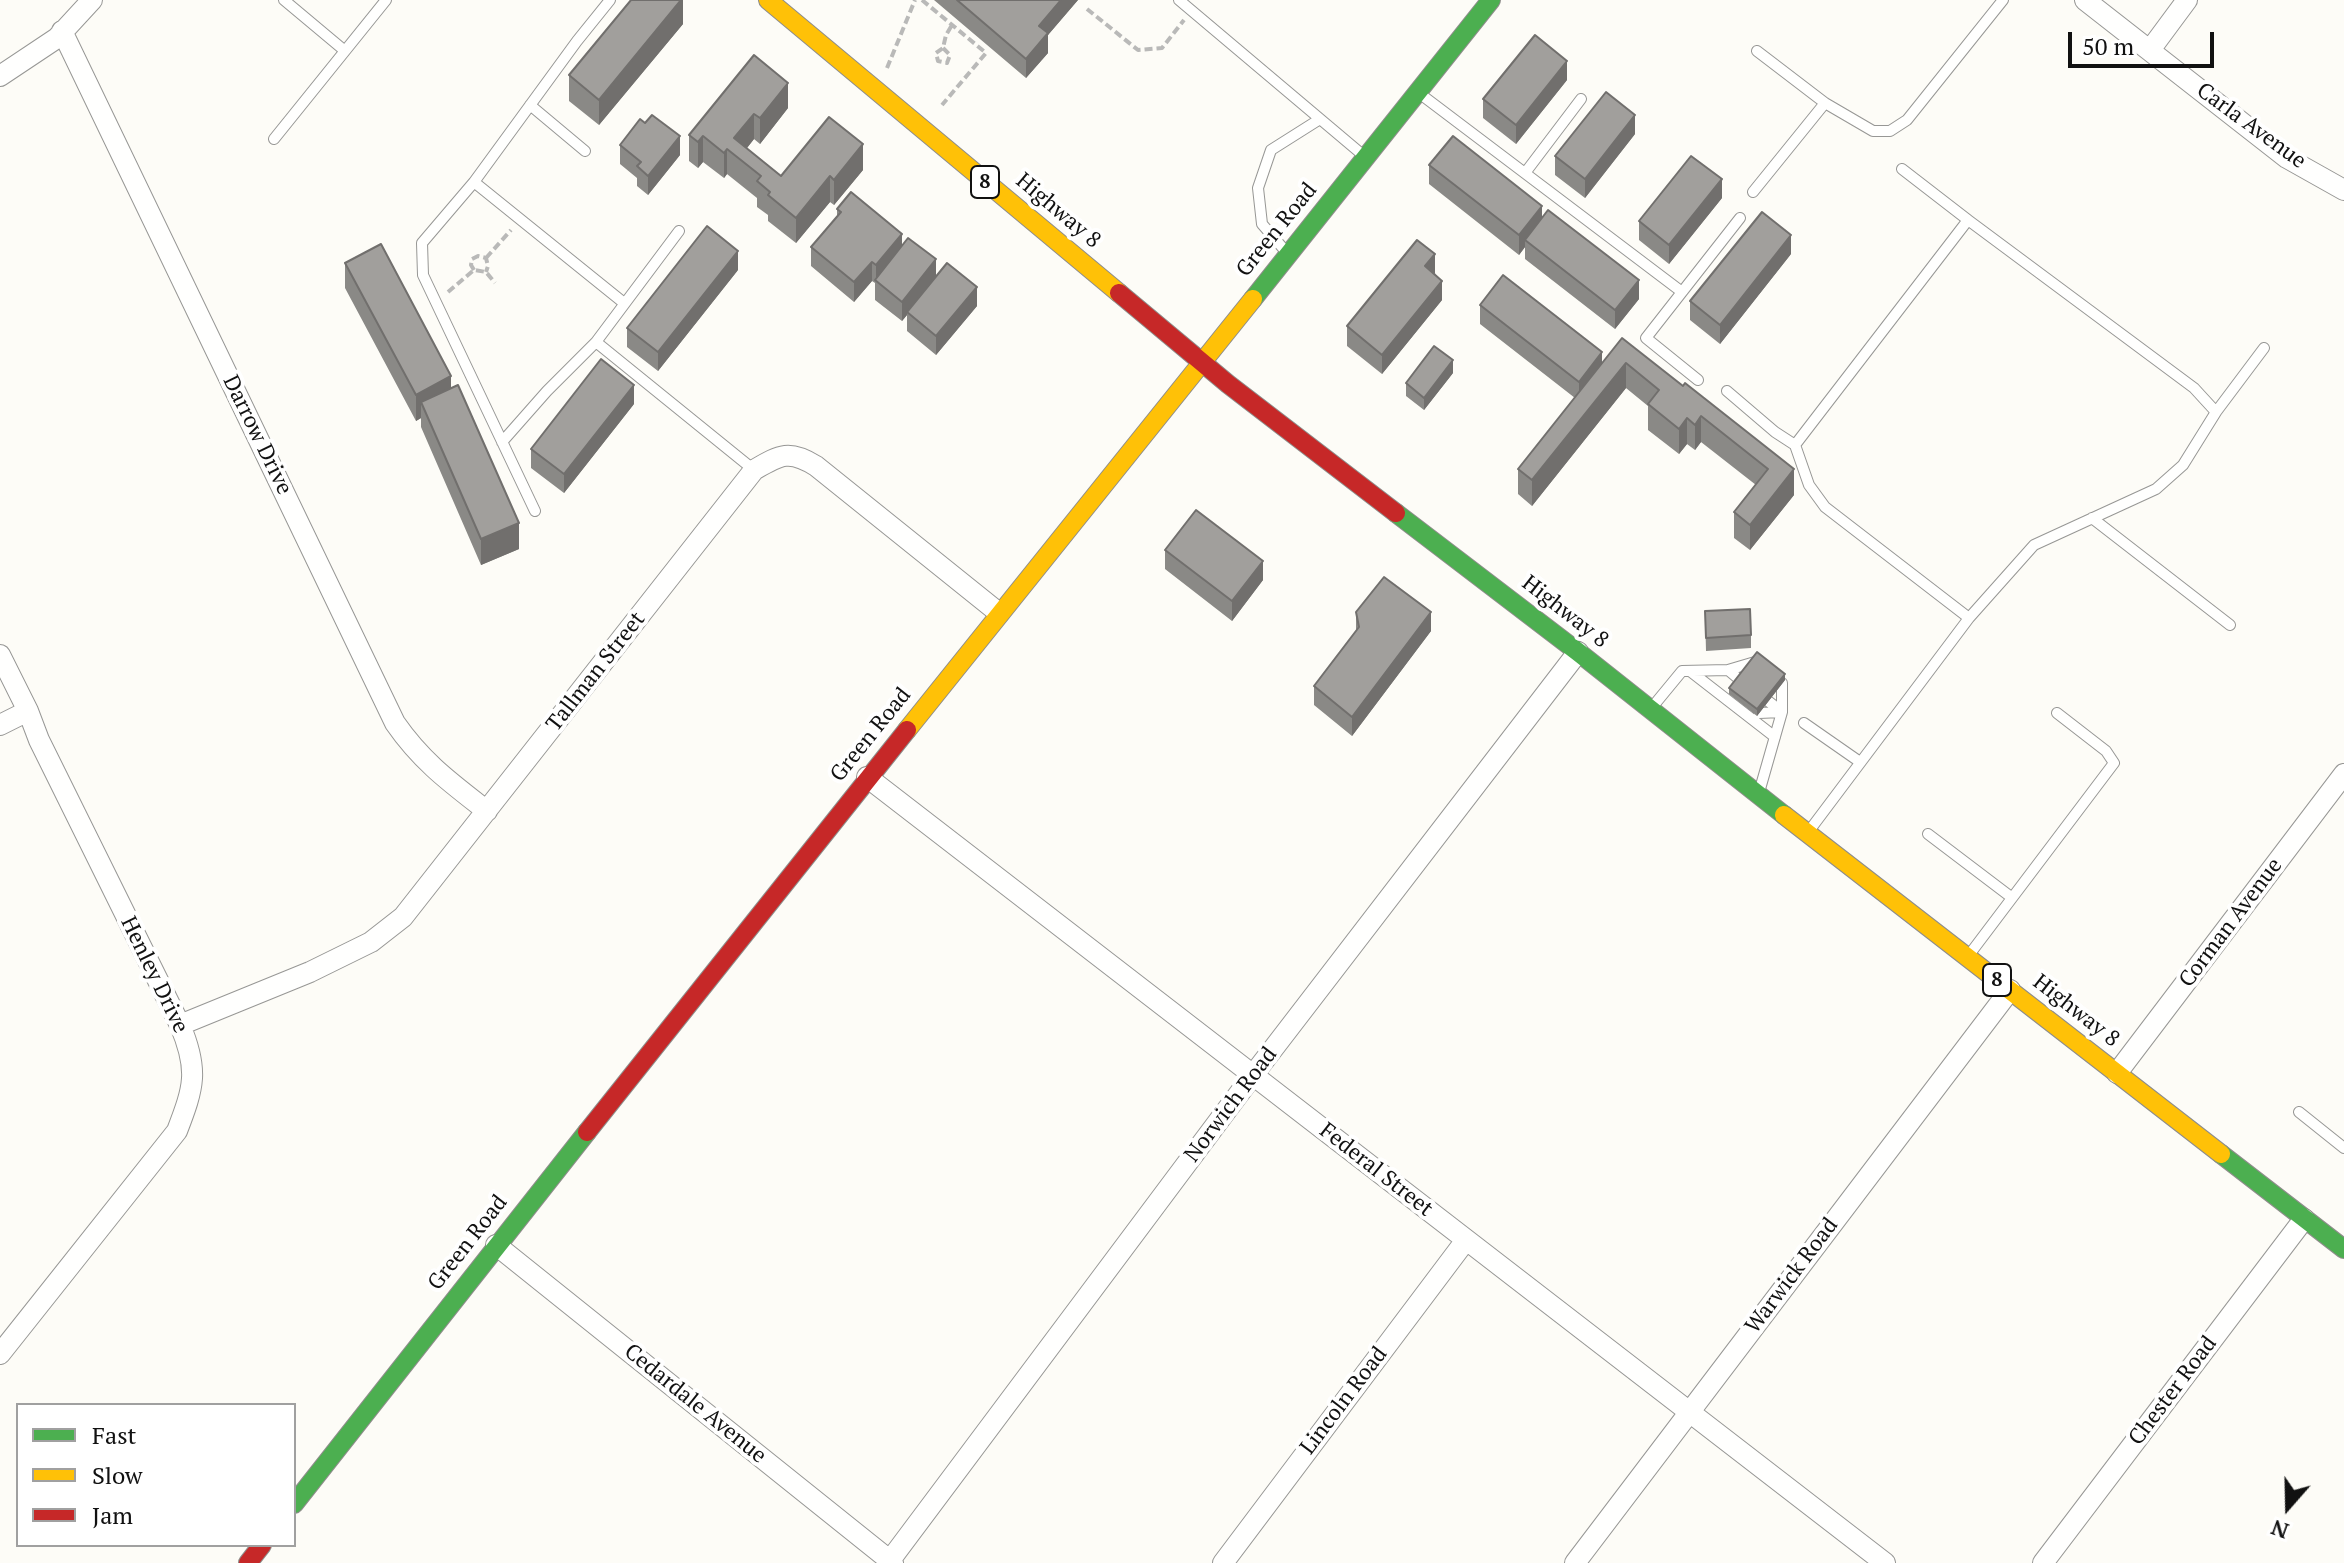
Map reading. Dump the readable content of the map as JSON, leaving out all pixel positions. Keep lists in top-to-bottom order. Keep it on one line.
{"streets":{"main road":["8","Highway 8","Green Road"],"street":["Carla Avenue","Darrow Drive","Tallman Street","Corman Avenue","Henley Drive","Norwich Road","Federal Street","Warwick Road","Chester Road","Lincoln Road","Cedardale Avenue"]},"crossings":[["Highway 8","Green Road"],["Highway 8","Corman Avenue"],["Highway 8","Norwich Road"],["Highway 8","Warwick Road"],["Highway 8","Chester Road"],["Green Road","Federal Street"],["Green Road","Cedardale Avenue"],["Darrow Drive","Tallman Street"],["Tallman Street","Henley Drive"],["Norwich Road","Federal Street"],["Norwich Road","Cedardale Avenue"],["Federal Street","Warwick Road"],["Federal Street","Lincoln Road"]],"legend":["Fast","Slow","Jam"],"scale_bar":"50 m","north":"bottom"}
